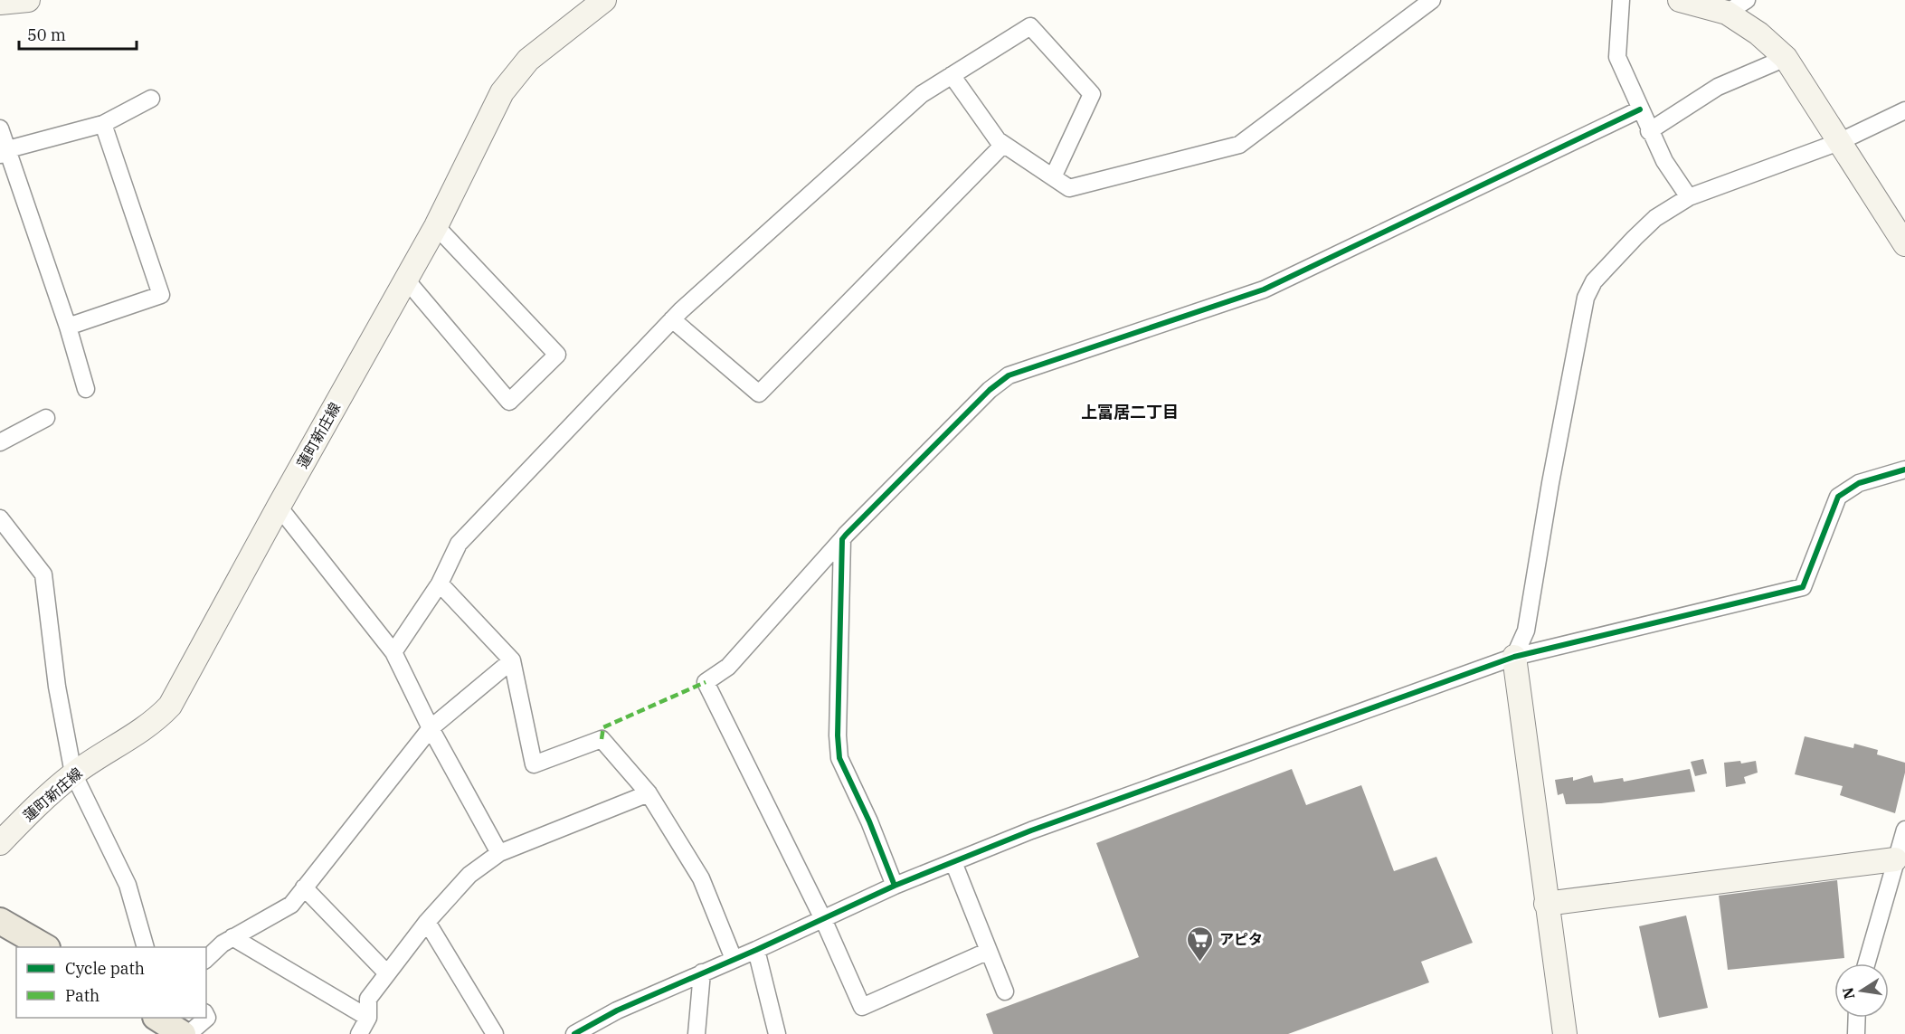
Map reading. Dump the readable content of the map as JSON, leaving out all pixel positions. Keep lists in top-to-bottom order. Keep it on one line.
{"streets":{"street":["蓮町新庄線"]},"districts":["上冨居二丁目"],"places":{"supermarket":["アピタ"]},"legend":["Cycle path","Path"],"scale_bar":"50 m","north":"left"}
